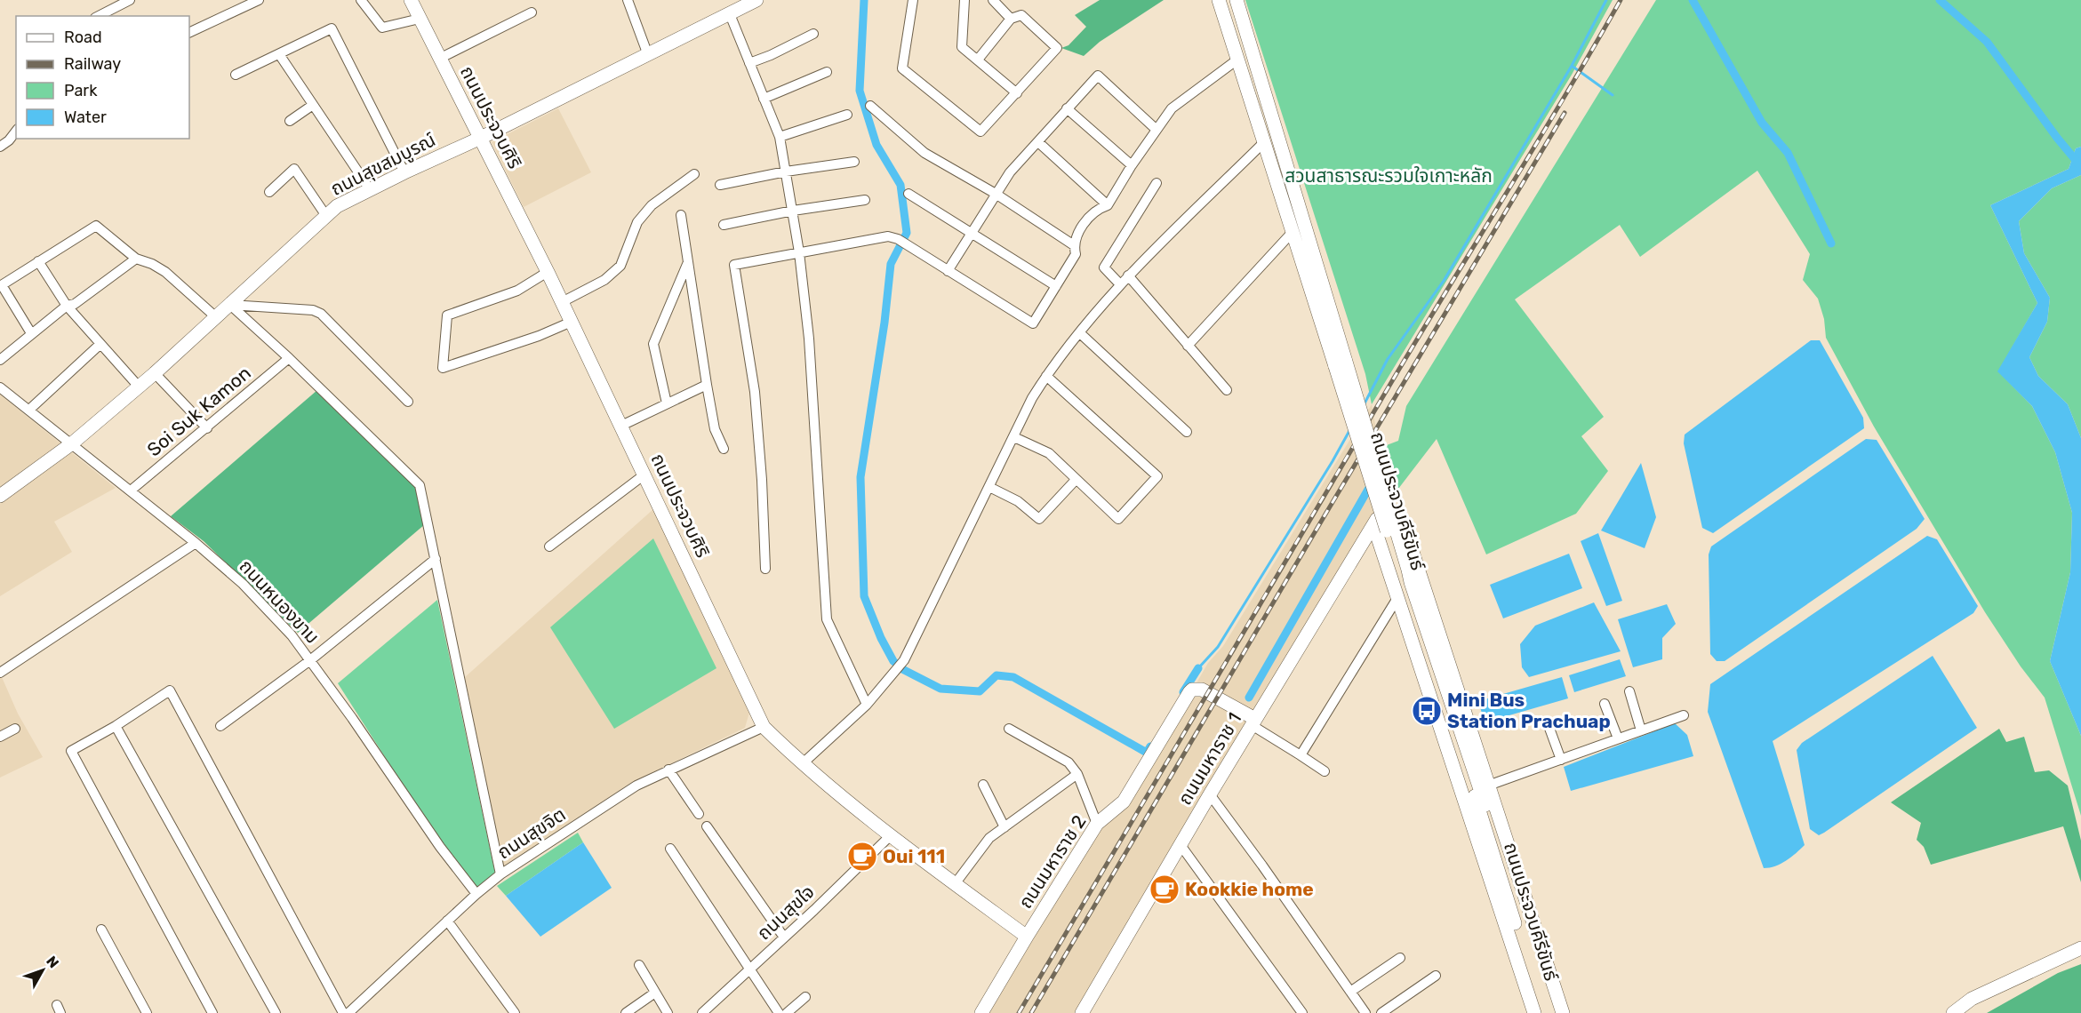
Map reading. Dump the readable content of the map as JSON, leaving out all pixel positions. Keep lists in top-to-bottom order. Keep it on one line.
{"streets":{"street":["ถนนประจวบศิริ","ถนนสุขสมบูรณ์","Soi Suk Kamon","ถนนประจวบคีรีขันธ์","ถนนหนองขาม","ถนนมหาราช 1","ถนนสุขจิต","ถนนมหาราช 2","ถนนสุขใจ"]},"crossings":[["ถนนประจวบศิริ","ถนนสุขสมบูรณ์"],["ถนนประจวบศิริ","ถนนสุขจิต"],["ถนนประจวบศิริ","ถนนมหาราช 2"],["ถนนประจวบศิริ","ถนนสุขใจ"],["ถนนสุขสมบูรณ์","ถนนหนองขาม"],["Soi Suk Kamon","ถนนหนองขาม"],["ถนนหนองขาม","ถนนสุขจิต"],["ถนนมหาราช 1","ถนนมหาราช 2"]],"parks":["สวนสาธารณะรวมใจเกาะหลัก"],"places":{"bus stop":["Mini Bus Station Prachuap"],"cafe":["Oui 111","Kookkie home"]},"legend":["Road","Railway","Park","Water"],"north":"top right"}
